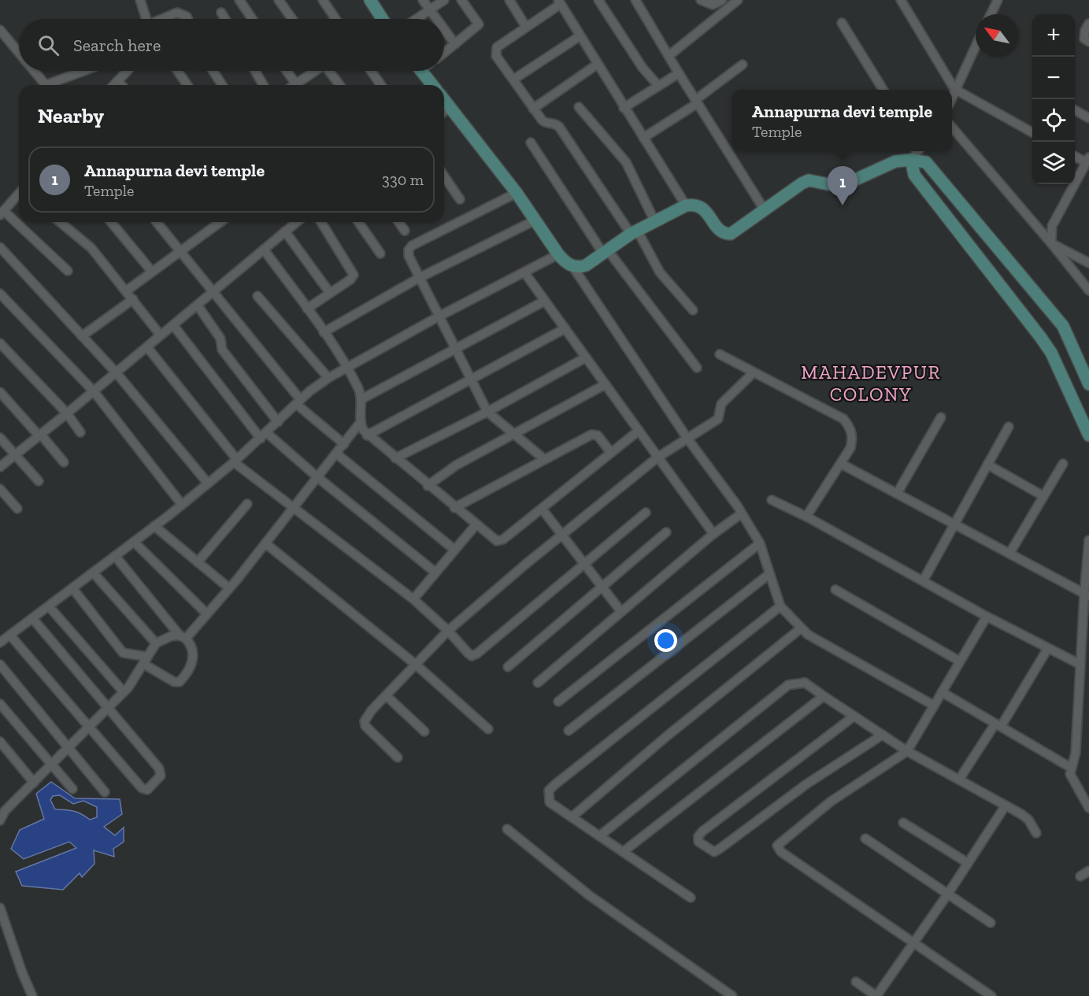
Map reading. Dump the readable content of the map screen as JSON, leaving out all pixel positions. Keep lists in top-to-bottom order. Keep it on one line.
{"districts":["MAHADEVPUR COLONY"],"north":"top left","page":{"map_buttons":["+","−"],"search":"Search here","heading":"Nearby","popup":["Annapurna devi temple","Temple"],"list":[{"mark":"1","name":"Annapurna devi temple","note":"Temple","value":"330 m"}],"pins":"1"}}
